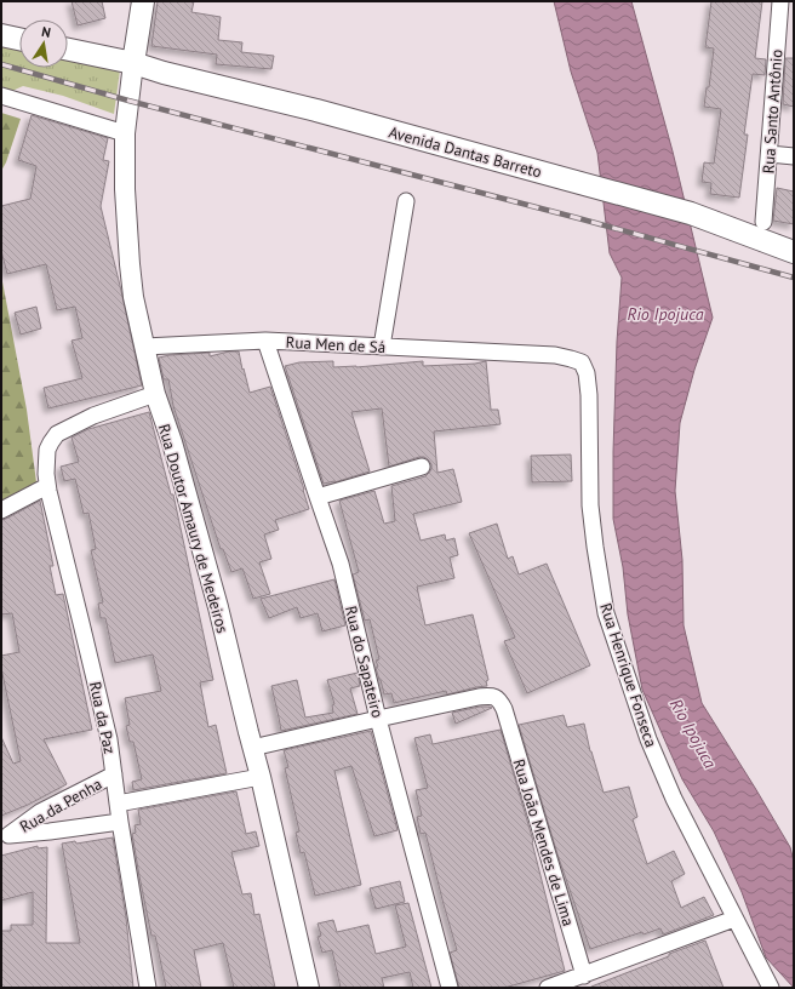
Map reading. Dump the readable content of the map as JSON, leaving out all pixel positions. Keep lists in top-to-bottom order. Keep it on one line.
{"streets":{"main road":["Avenida Dantas Barreto"],"street":["Rua Santo Antônio","Rua Men de Sá","Rua Doutor Amaury de Medeiros","Rua do Sapateiro","Rua Henrique Fonseca","Rua da Paz","Rua da Penha","Rua João Mendes de Lima"]},"crossings":[["Avenida Dantas Barreto","Rua Doutor Amaury de Medeiros"],["Rua Men de Sá","Rua Doutor Amaury de Medeiros"],["Rua Men de Sá","Rua do Sapateiro"],["Rua Men de Sá","Rua Henrique Fonseca"],["Rua Doutor Amaury de Medeiros","Rua da Paz"],["Rua do Sapateiro","Rua João Mendes de Lima"],["Rua da Paz","Rua da Penha"]],"water":["Rio Ipojuca"],"north":"top"}
